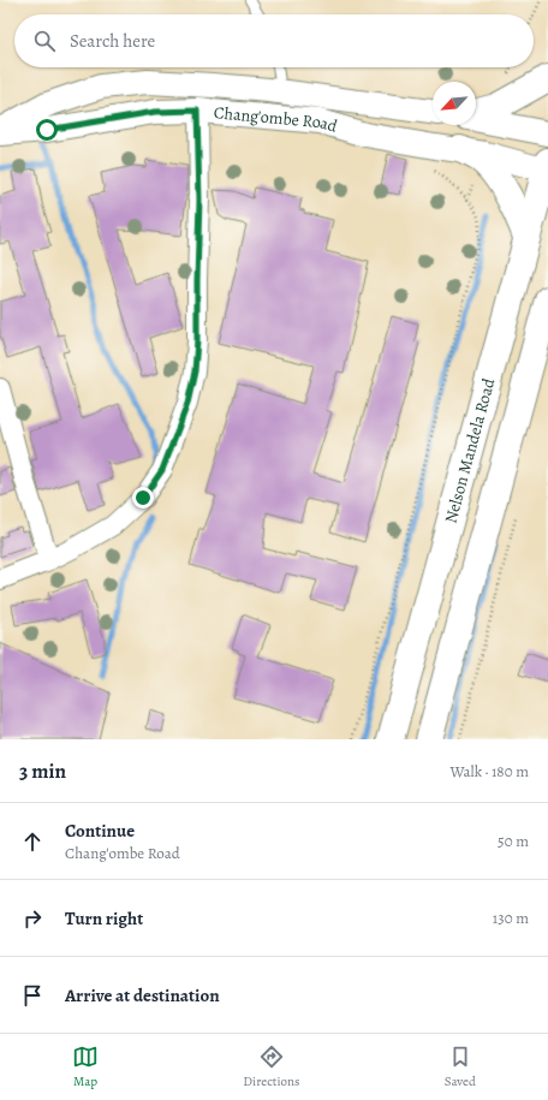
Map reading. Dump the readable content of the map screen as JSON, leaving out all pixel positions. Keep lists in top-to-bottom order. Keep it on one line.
{"streets":{"main road":["Nelson Mandela Road"],"street":["Chang'ombe Road"]},"crossings":[["Chang'ombe Road","Nelson Mandela Road"]],"north":"bottom left","page":{"search":"Search here","heading":["3 min","Walk · 180 m"],"list":[["Continue","Chang'ombe Road","50 m"],["Turn right","130 m"],"Arrive at destination"],"nav":["Map","Directions","Saved"]}}
